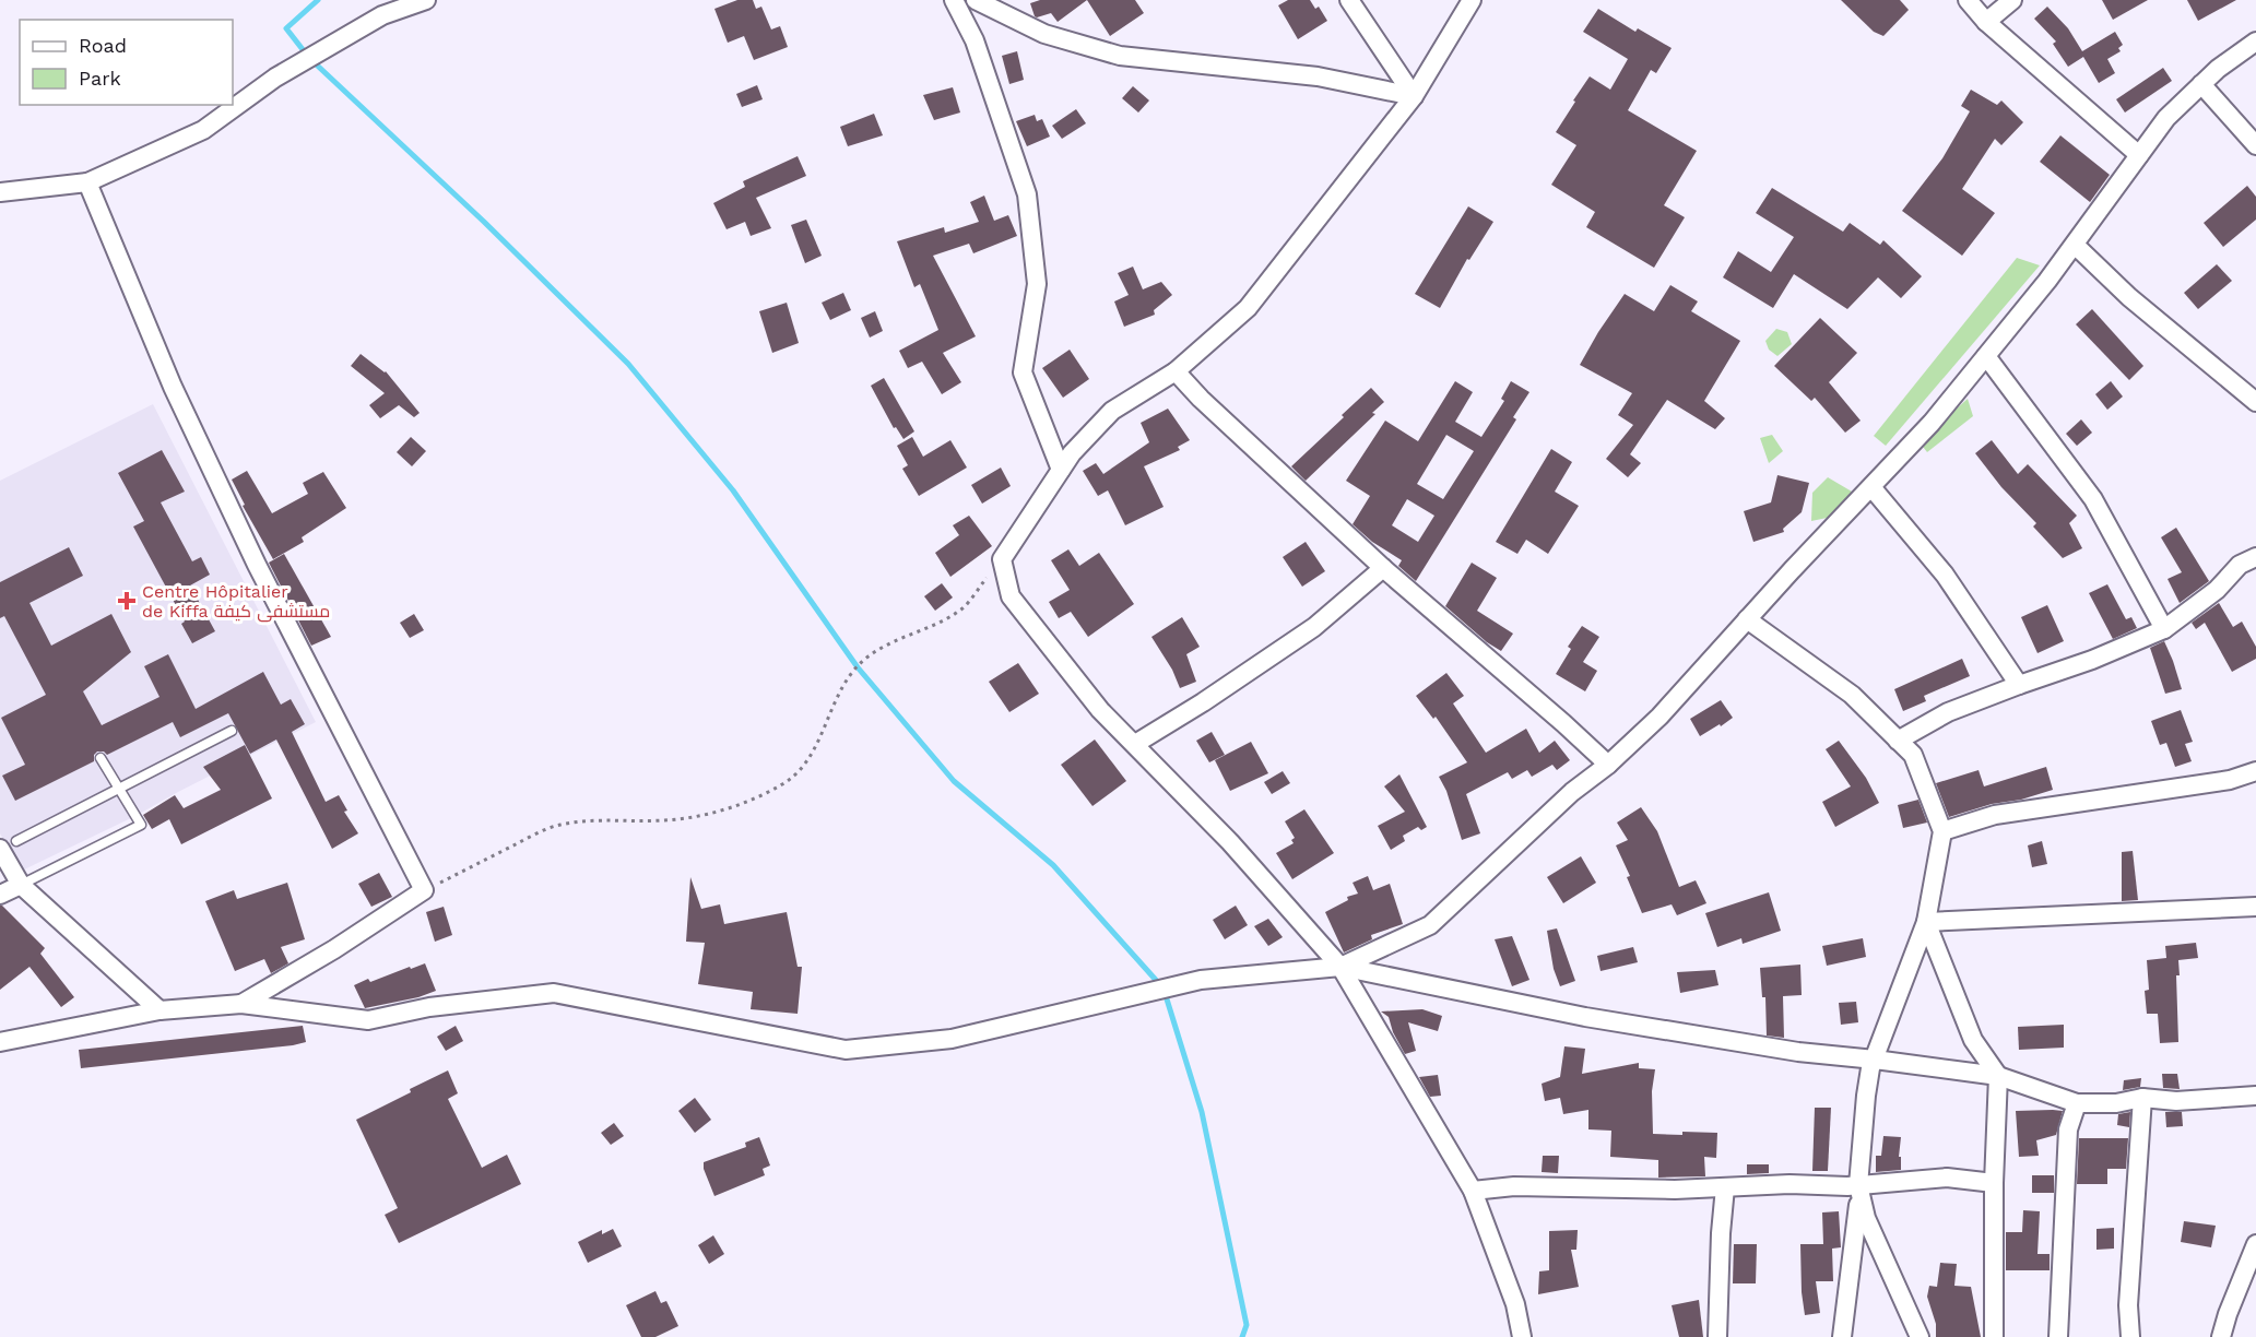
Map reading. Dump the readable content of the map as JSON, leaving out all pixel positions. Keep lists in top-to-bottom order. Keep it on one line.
{"places":{"health":["Centre Hôpitalier de Kiffa مستشفى كيفة"]},"legend":["Road","Park"]}
